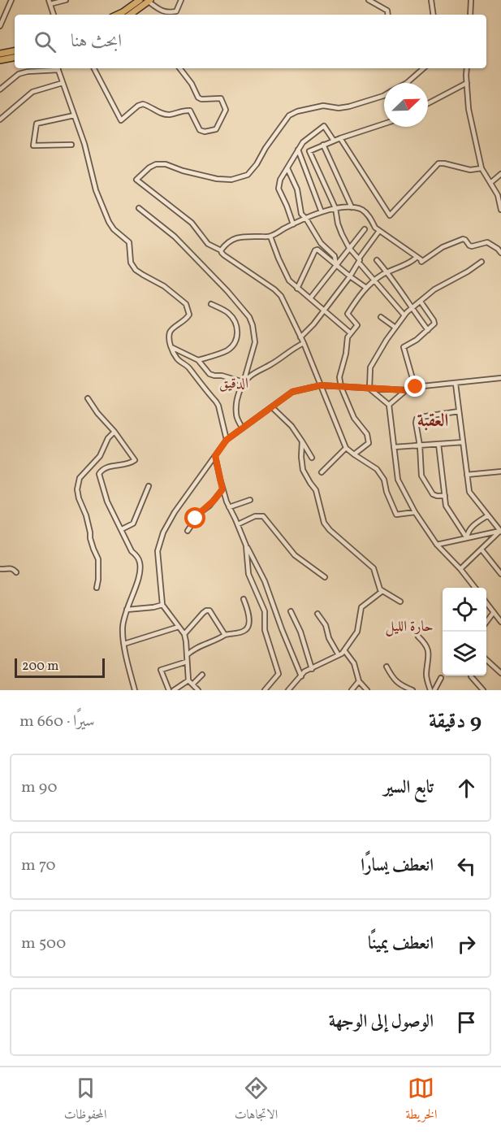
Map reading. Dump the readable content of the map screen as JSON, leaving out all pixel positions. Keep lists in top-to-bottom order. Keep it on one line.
{"districts":["الدقيق","العقبة","حارة الليل"],"scale_bar":"200 m","north":"top right","page":{"search":"ابحث هنا","scale":"200 m","heading":["9 دقيقة","سيرًا · 660 m"],"list":[["تابع السير","90 m"],["انعطف يسارًا","70 m"],["انعطف يمينًا","500 m"],"الوصول إلى الوجهة"],"nav":["الخريطة","الاتجاهات","المحفوظات"]}}
